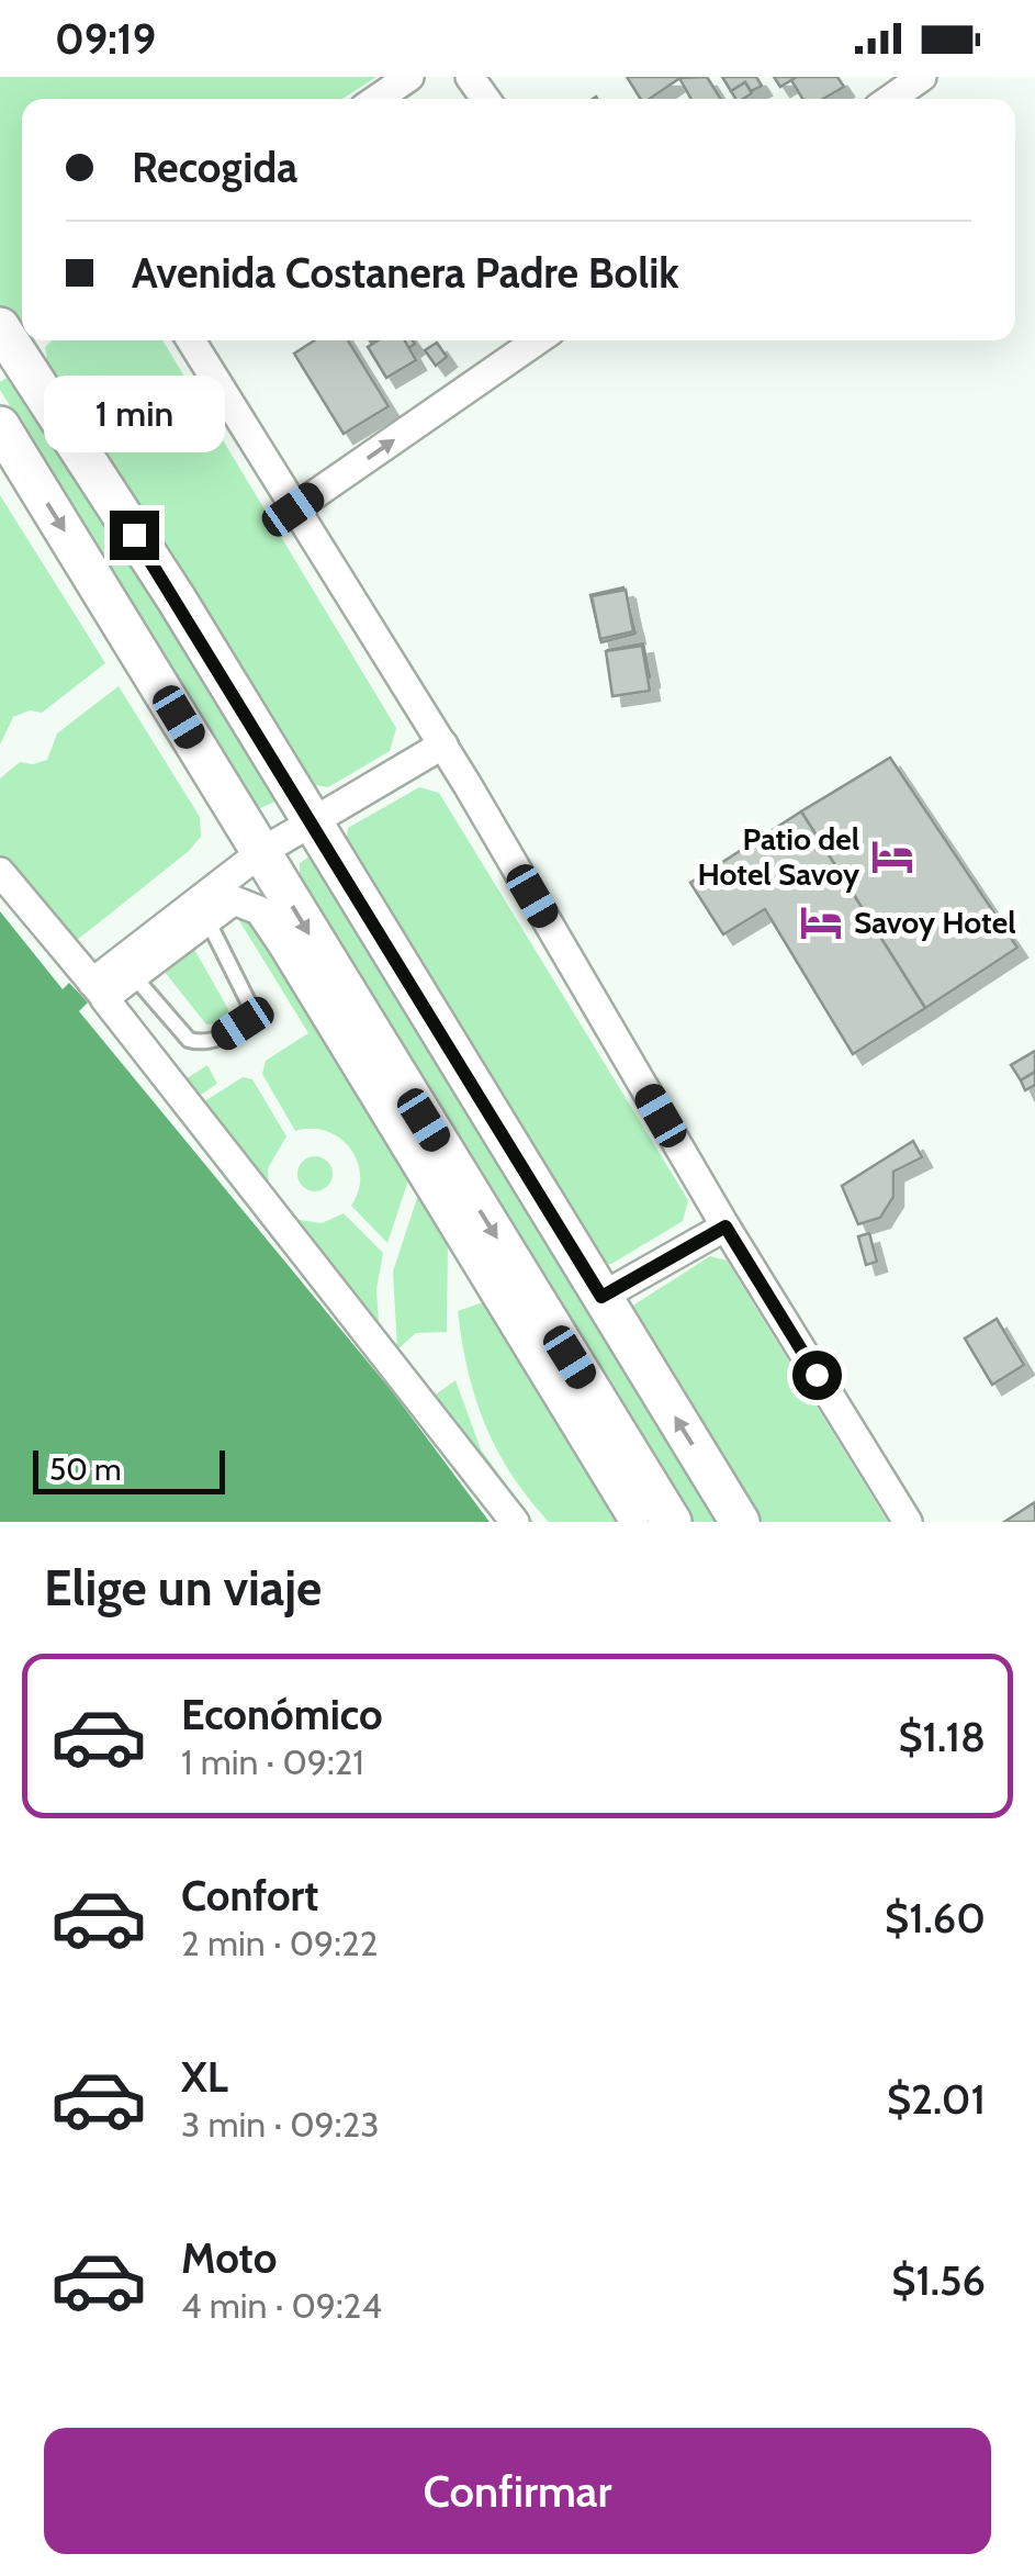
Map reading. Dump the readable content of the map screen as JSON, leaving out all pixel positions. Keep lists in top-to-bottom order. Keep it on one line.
{"places":{"hotel":["Patio del Hotel Savoy","Savoy Hotel"]},"scale_bar":"50 m","page":{"status":"09:19","banner":["Recogida","Avenida Costanera Padre Bolik"],"bubble":"1 min","scale":"50 m","heading":"Elige un viaje","list":[{"name":"Económico","note":"1 min · 09:21","value":"$1.18"},{"name":"Confort","note":"2 min · 09:22","value":"$1.60"},{"name":"XL","note":"3 min · 09:23","value":"$2.01"},{"name":"Moto","note":"4 min · 09:24","value":"$1.56"}],"buttons":"Confirmar"}}
